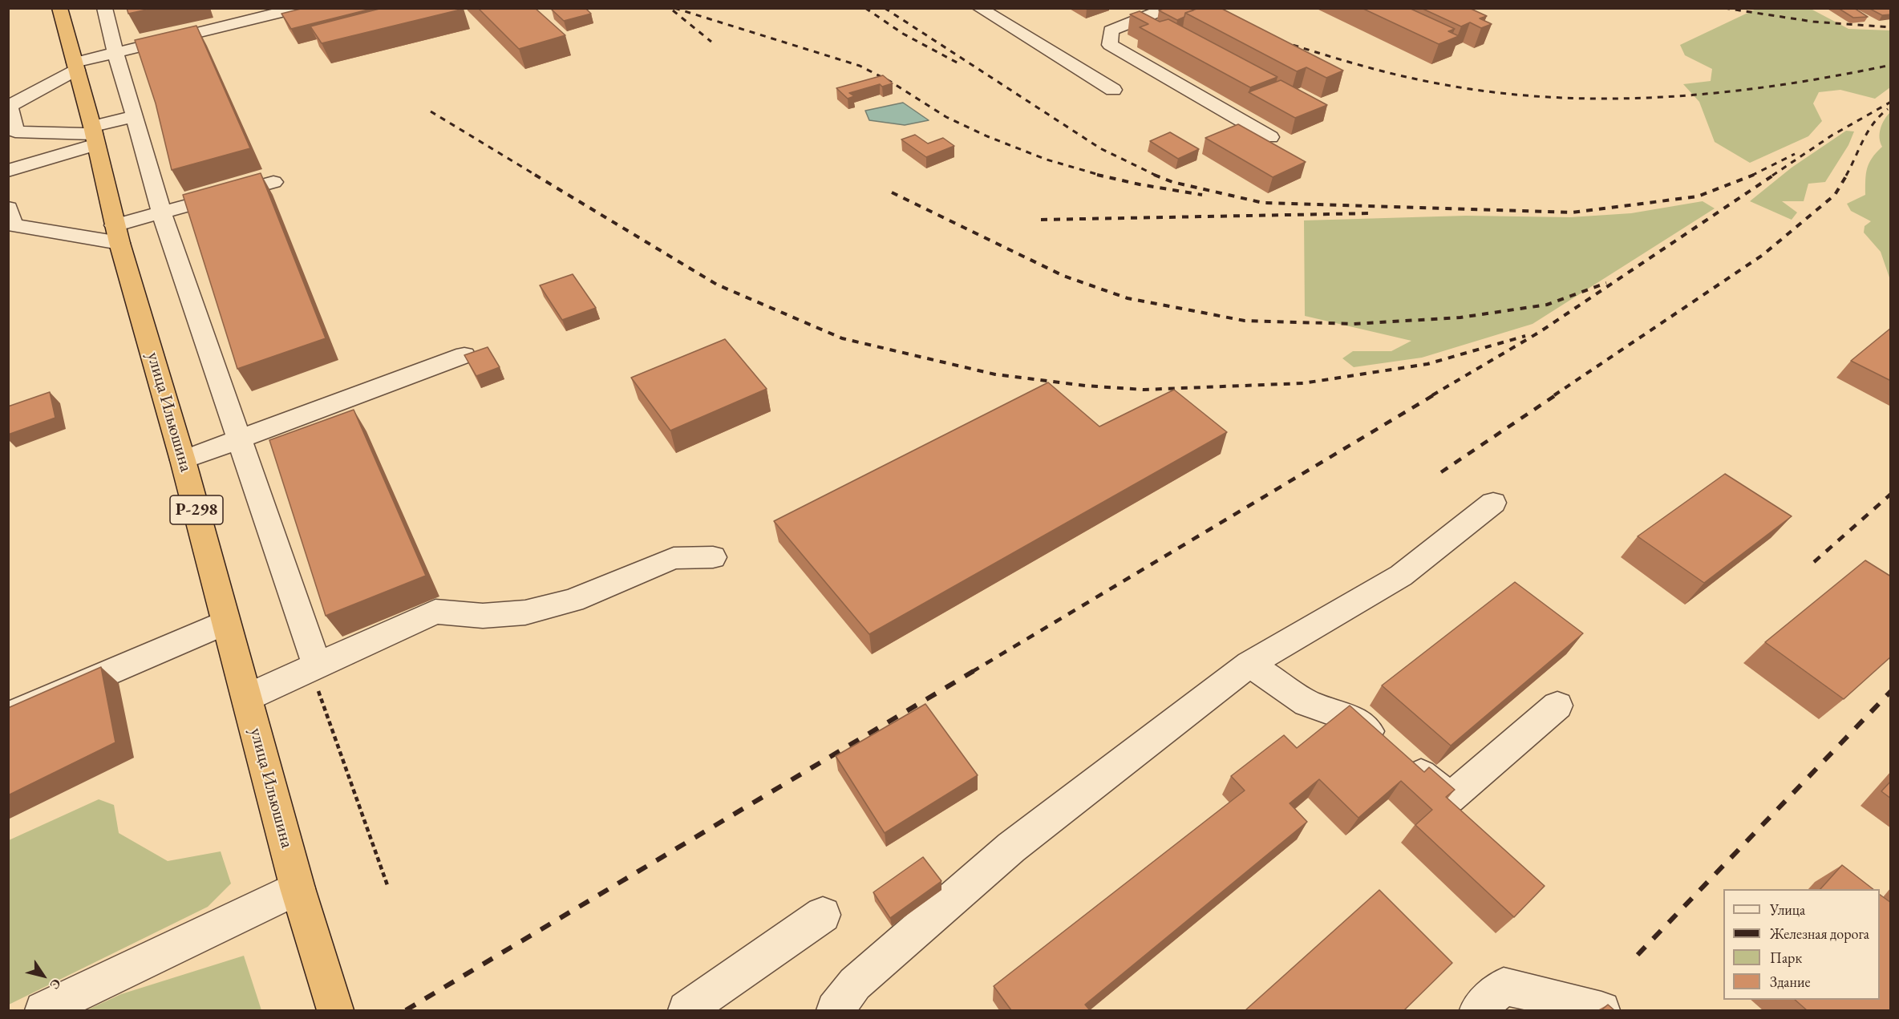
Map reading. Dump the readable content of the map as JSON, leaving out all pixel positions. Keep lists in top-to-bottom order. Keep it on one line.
{"streets":{"highway":["улица Ильюшина","Р-298"]},"legend":["Улица","Железная дорога","Парк","Здание"],"north":"bottom right"}
